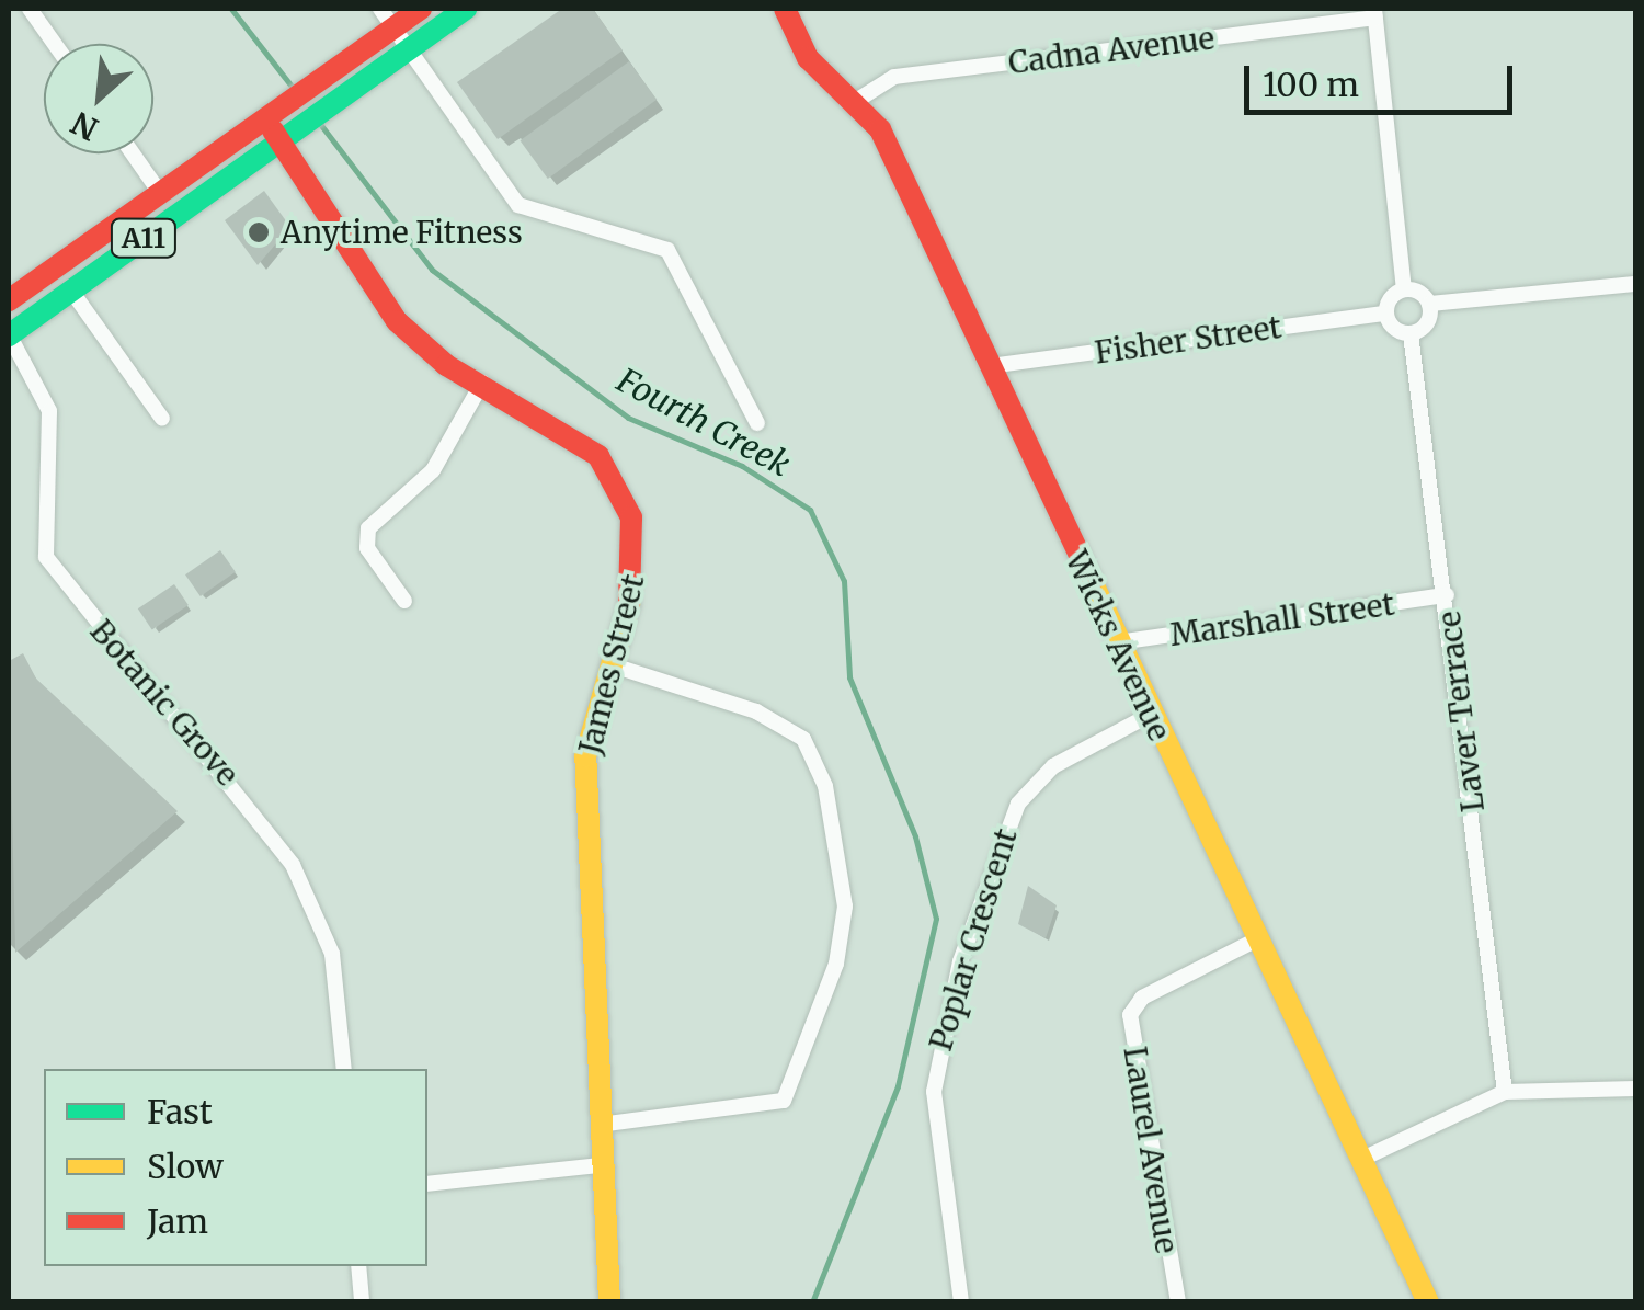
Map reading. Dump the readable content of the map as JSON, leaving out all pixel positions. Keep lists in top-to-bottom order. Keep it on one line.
{"streets":{"street":["Cadna Avenue","A11","Fisher Street","Marshall Street","Wicks Avenue","James Street","Botanic Grove","Laver Terrace","Poplar Crescent","Laurel Avenue"]},"crossings":[["Cadna Avenue","Wicks Avenue"],["A11","James Street"],["A11","Botanic Grove"],["Fisher Street","Wicks Avenue"],["Marshall Street","Wicks Avenue"],["Marshall Street","Laver Terrace"],["Wicks Avenue","Poplar Crescent"],["Wicks Avenue","Laurel Avenue"]],"water":["Fourth Creek"],"places":["Anytime Fitness"],"legend":["Fast","Slow","Jam"],"scale_bar":"100 m","north":"bottom left"}
